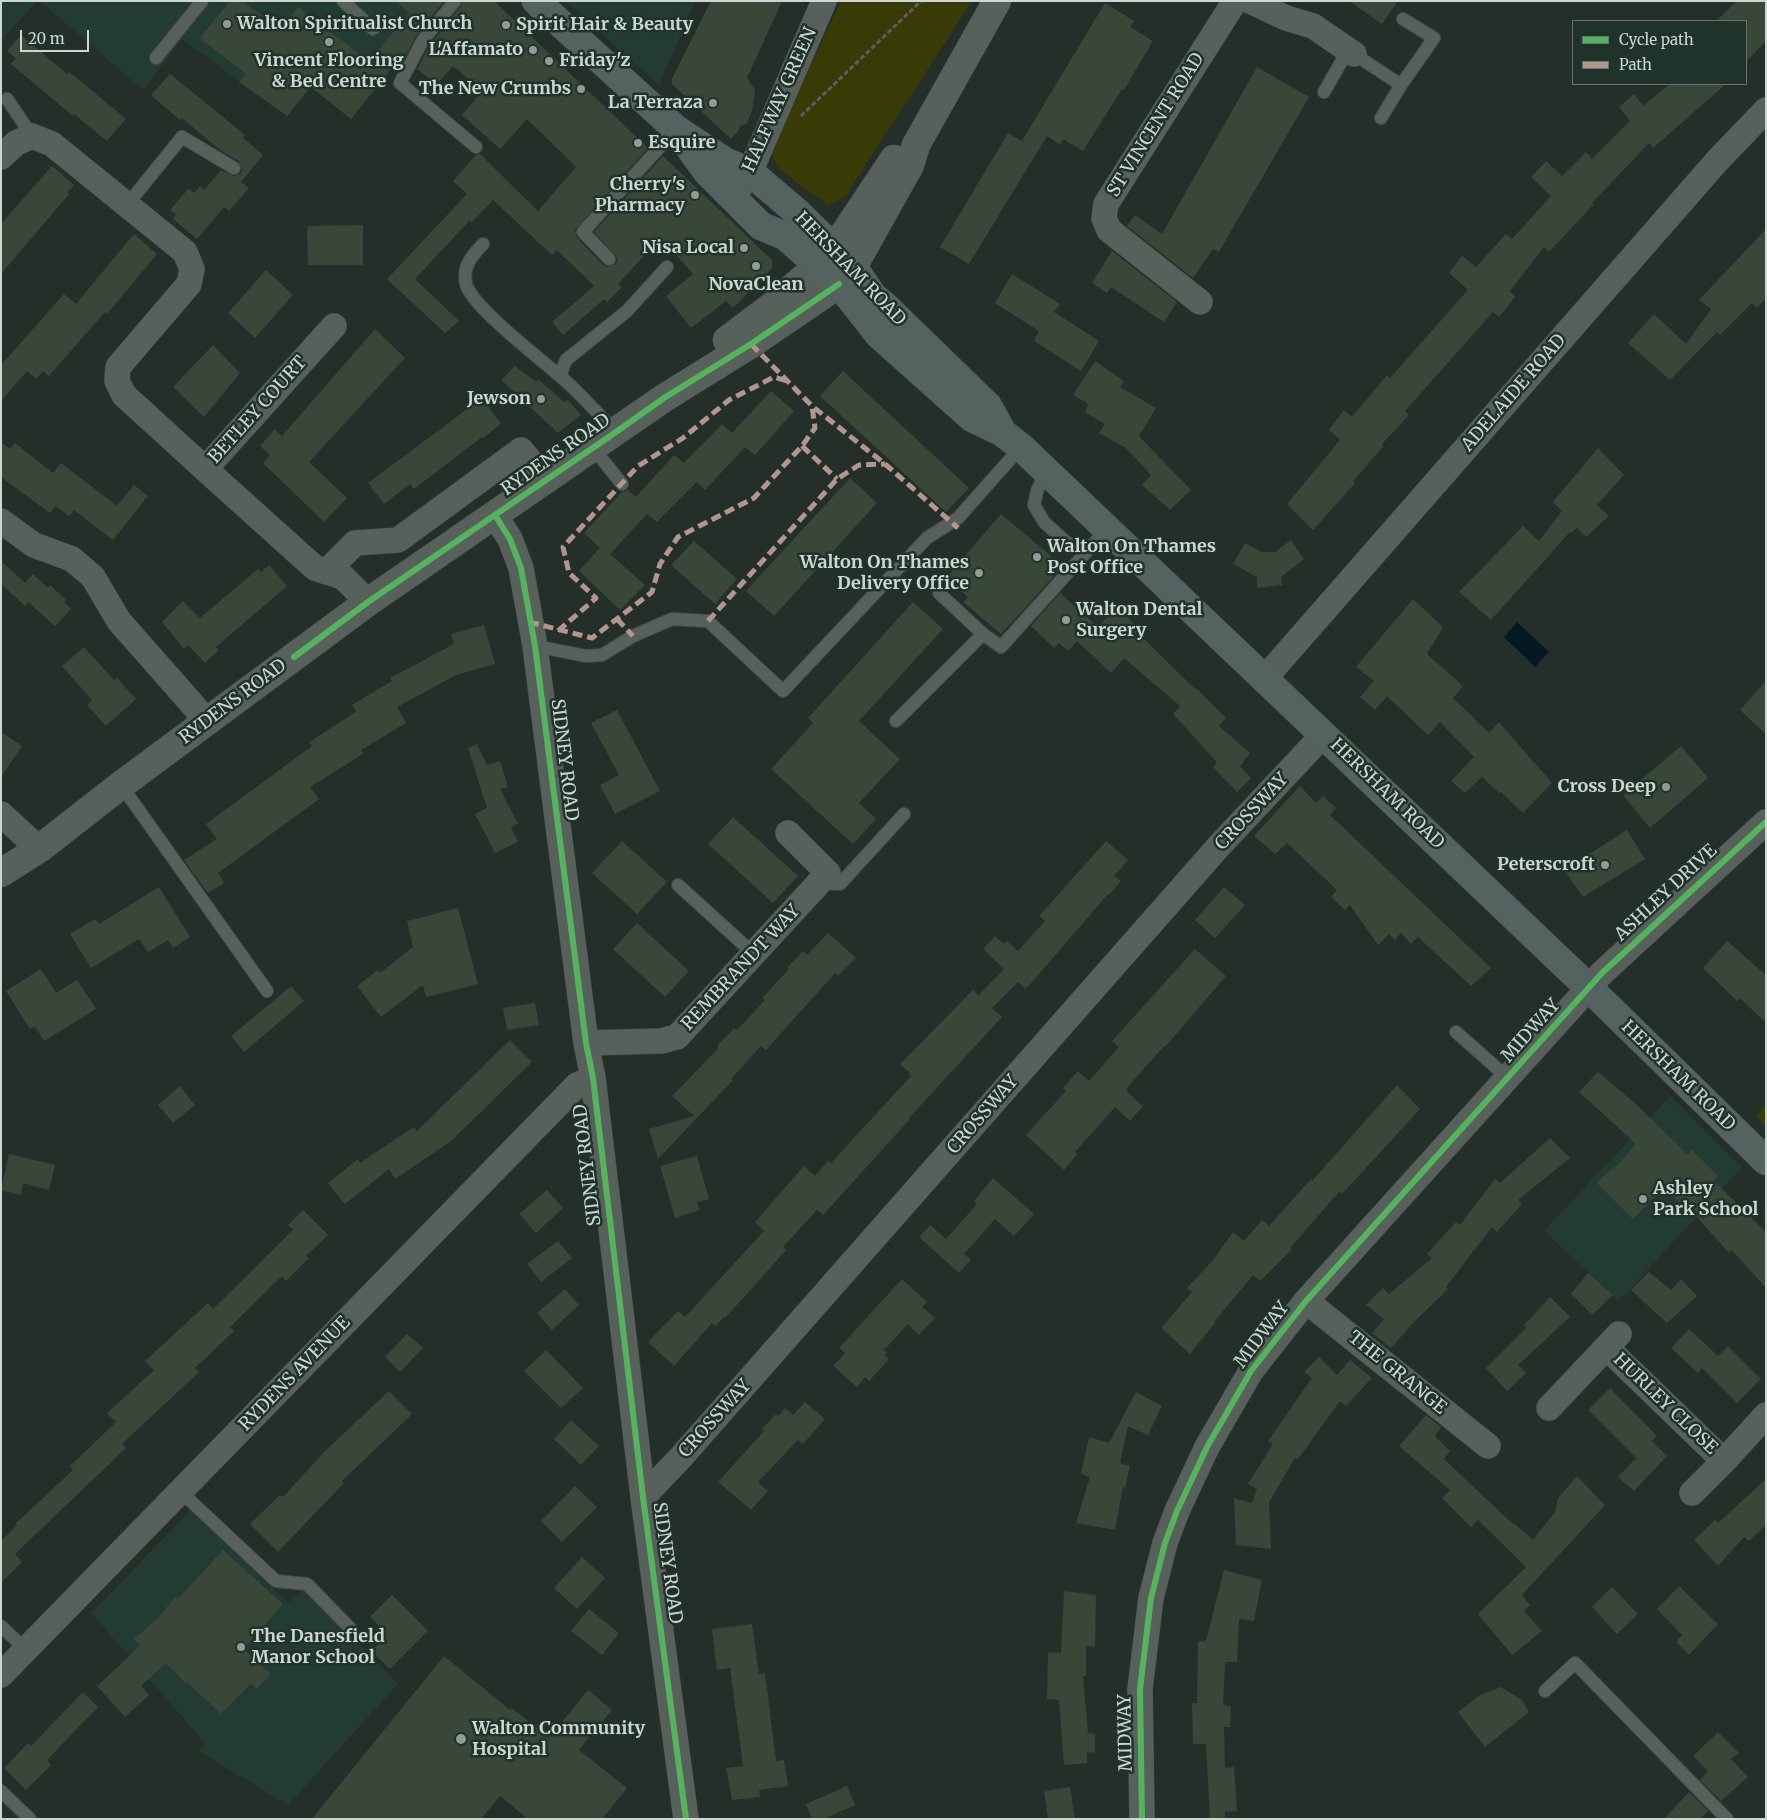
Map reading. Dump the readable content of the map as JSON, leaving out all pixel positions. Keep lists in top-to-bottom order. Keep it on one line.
{"streets":{"main road":["HERSHAM ROAD"],"street":["HALFWAY GREEN","ST VINCENT ROAD","ADELAIDE ROAD","BETLEY COURT","RYDENS ROAD","SIDNEY ROAD","CROSSWAY","ASHLEY DRIVE","REMBRANDT WAY","MIDWAY","THE GRANGE","RYDENS AVENUE","HURLEY CLOSE"]},"crossings":[["HALFWAY GREEN","HERSHAM ROAD"],["HERSHAM ROAD","ADELAIDE ROAD"],["HERSHAM ROAD","RYDENS ROAD"],["HERSHAM ROAD","CROSSWAY"],["HERSHAM ROAD","ASHLEY DRIVE"],["HERSHAM ROAD","MIDWAY"],["BETLEY COURT","RYDENS ROAD"],["RYDENS ROAD","SIDNEY ROAD"],["SIDNEY ROAD","CROSSWAY"],["SIDNEY ROAD","REMBRANDT WAY"],["SIDNEY ROAD","RYDENS AVENUE"],["ASHLEY DRIVE","MIDWAY"],["MIDWAY","THE GRANGE"]],"places":["Walton Spiritualist Church","Spirit Hair & Beauty","Vincent Flooring & Bed Centre","L'Affamato","Friday'z","The New Crumbs","La Terraza","Esquire","Cherry's Pharmacy","Nisa Local","NovaClean","Jewson","Walton On Thames Post Office","Walton On Thames Delivery Office","Walton Dental Surgery","Cross Deep","Peterscroft","Ashley Park School","The Danesfield Manor School","Walton Community Hospital"],"legend":["Cycle path","Path"],"scale_bar":"20 m"}
